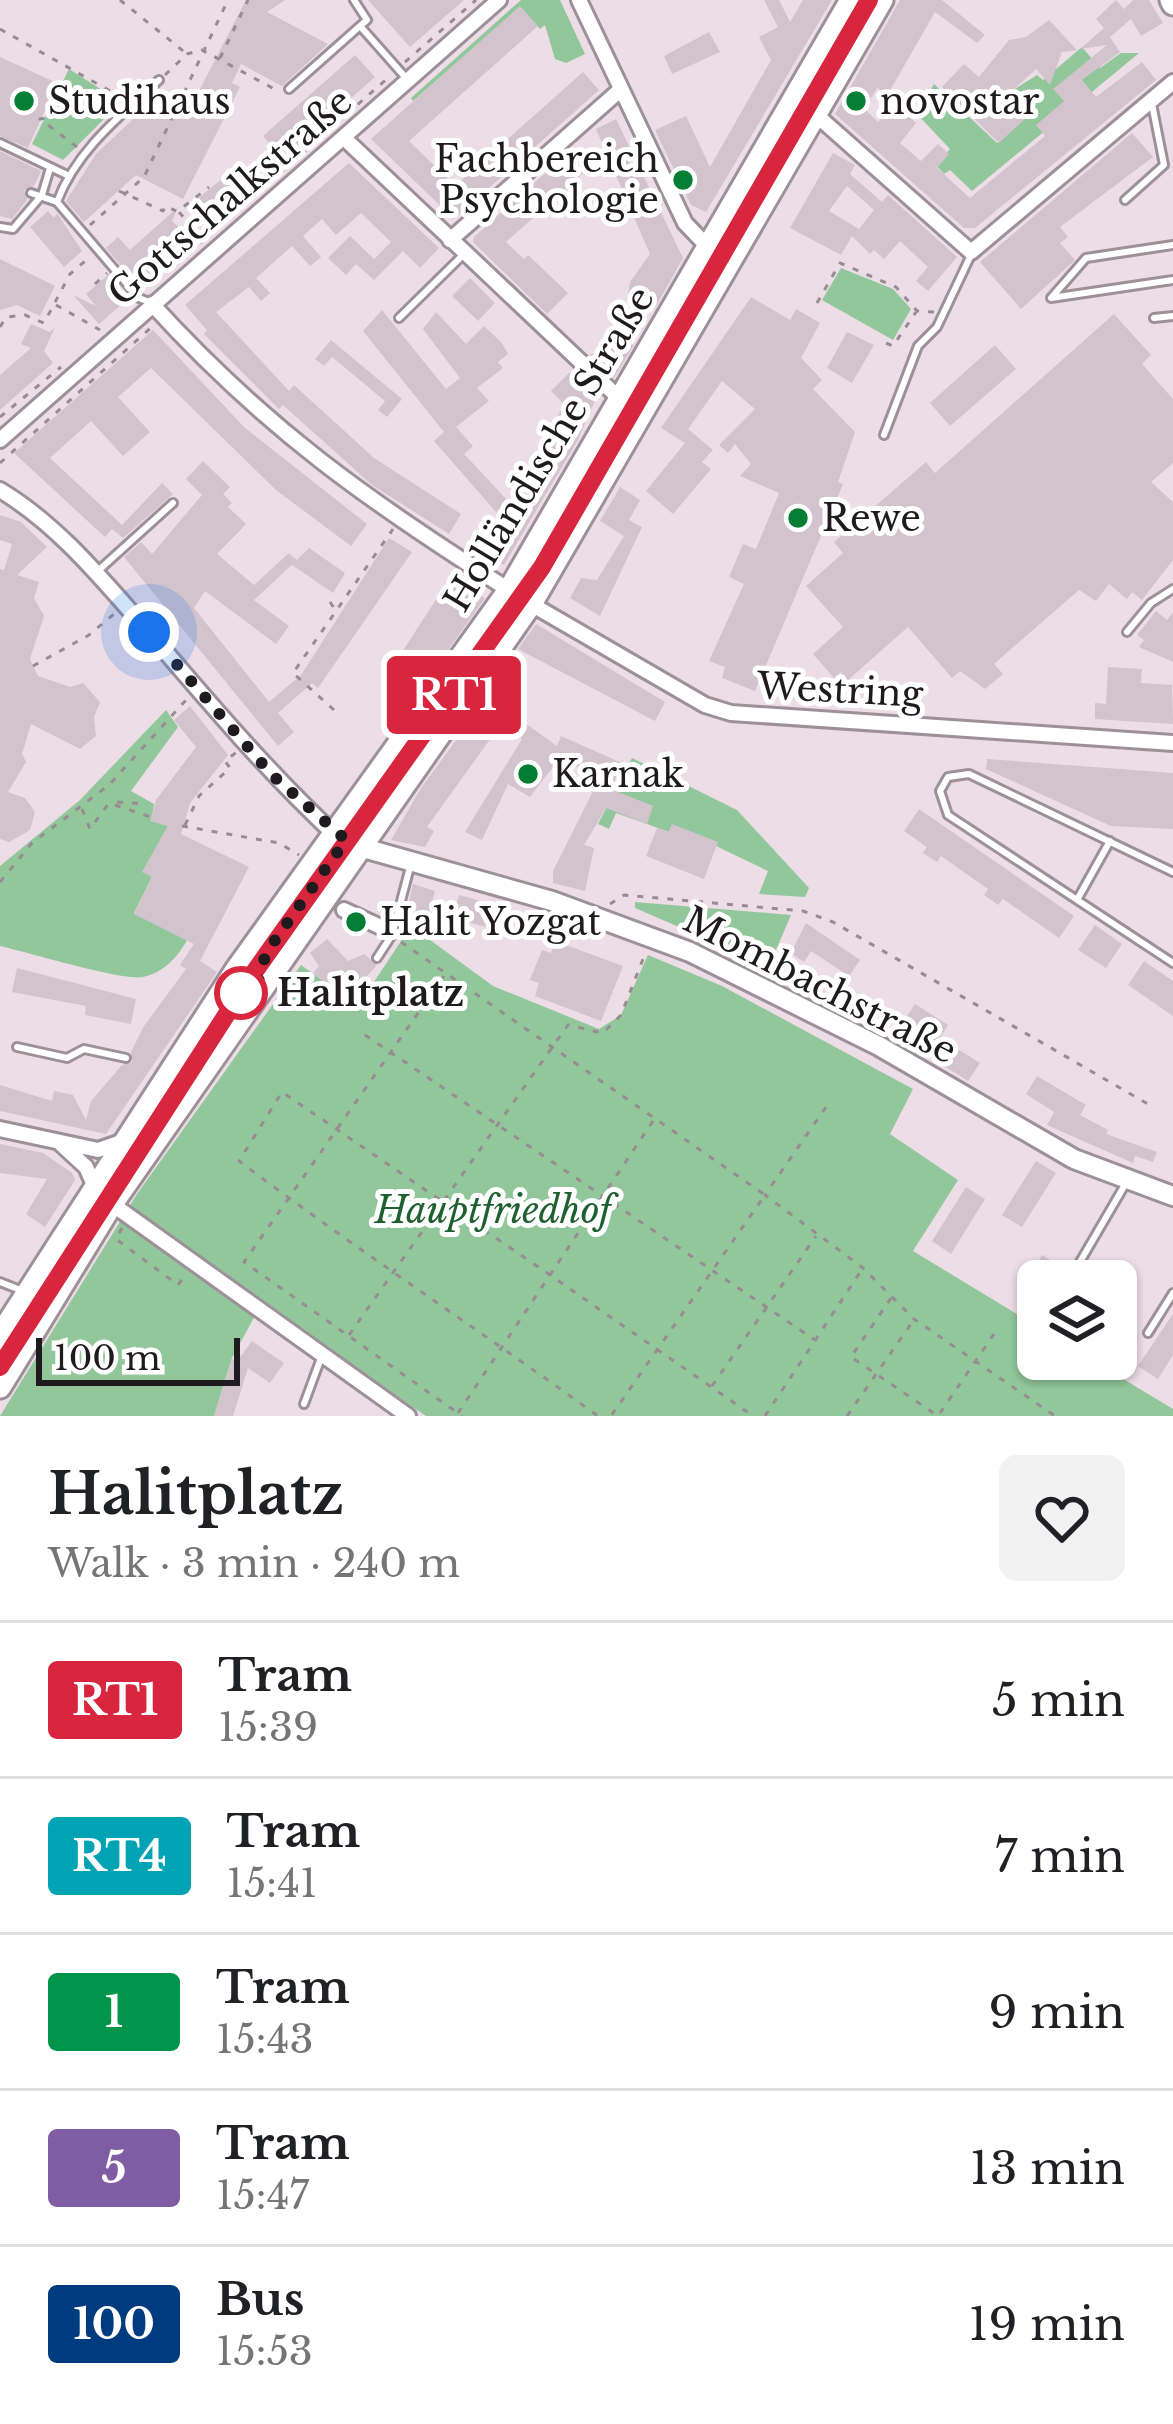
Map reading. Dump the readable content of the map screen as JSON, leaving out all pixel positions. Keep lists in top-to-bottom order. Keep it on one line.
{"streets":{"main road":["Holländische Straße"],"street":["Gottschalkstraße","Westring","Mombachstraße"]},"crossings":[["Holländische Straße","Westring"],["Holländische Straße","Mombachstraße"]],"parks":["Hauptfriedhof"],"places":["Studihaus","novostar","Fachbereich Psychologie","Rewe","Karnak","Halit Yozgat","Halitplatz"],"lines":["tram line RT1"],"scale_bar":"100 m","page":{"on_map":"RT1","scale":"100 m","heading":["Halitplatz","Walk · 3 min · 240 m"],"list":[{"mark":"RT1","name":"Tram","note":"15:39","value":"5 min"},{"mark":"RT4","name":"Tram","note":"15:41","value":"7 min"},{"mark":"1","name":"Tram","note":"15:43","value":"9 min"},{"mark":"5","name":"Tram","note":"15:47","value":"13 min"},{"mark":"100","name":"Bus","note":"15:53","value":"19 min"}]}}
